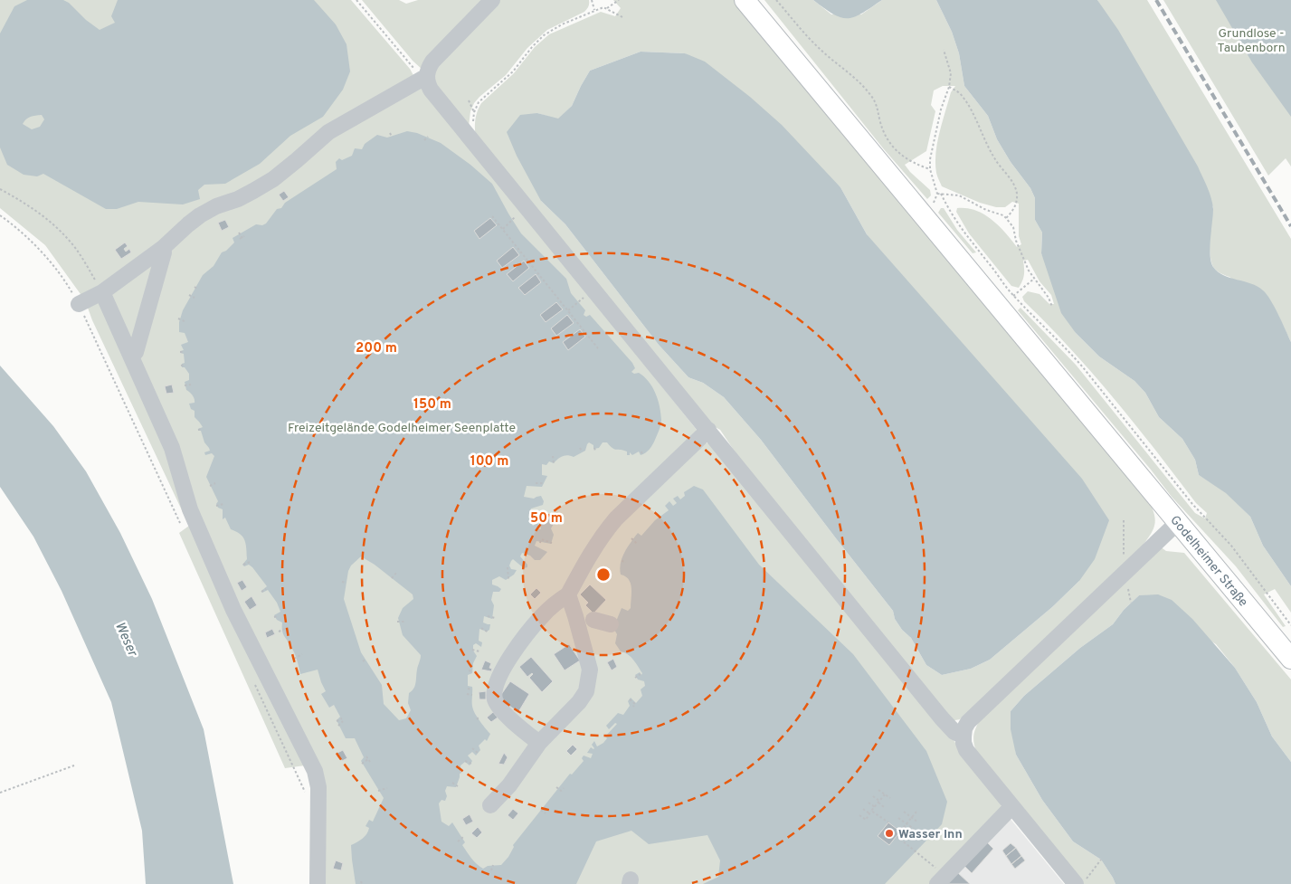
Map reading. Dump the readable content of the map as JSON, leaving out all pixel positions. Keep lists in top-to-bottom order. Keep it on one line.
{"streets":{"main road":["Godelheimer Straße"]},"water":["Weser"],"parks":["Grundlose - Taubenborn","Freizeitgelände Godelheimer Seenplatte"],"places":["Wasser Inn"],"rings":["200 m","150 m","100 m","50 m"]}
